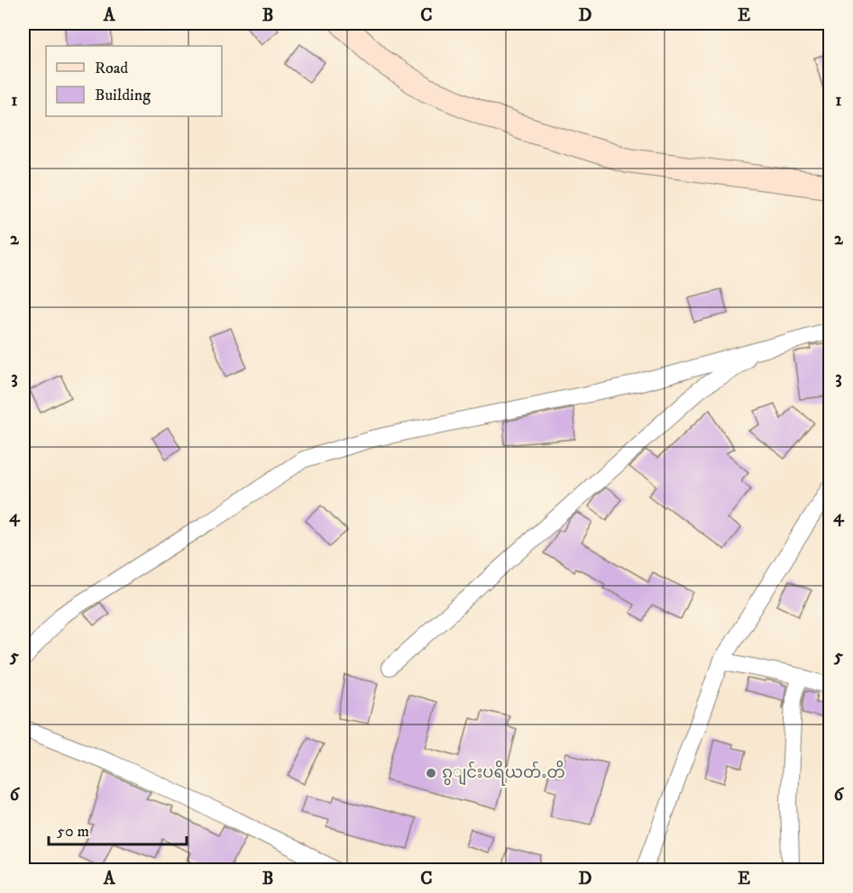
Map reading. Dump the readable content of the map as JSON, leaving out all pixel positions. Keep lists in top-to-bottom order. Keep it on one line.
{"places":["ၵွျင်းပရိယတ်ႉတိ"],"legend":["Road","Building"],"scale_bar":"50 m","grid":{"columns":["A","B","C","D","E"],"rows":["1","2","3","4","5","6"]}}
